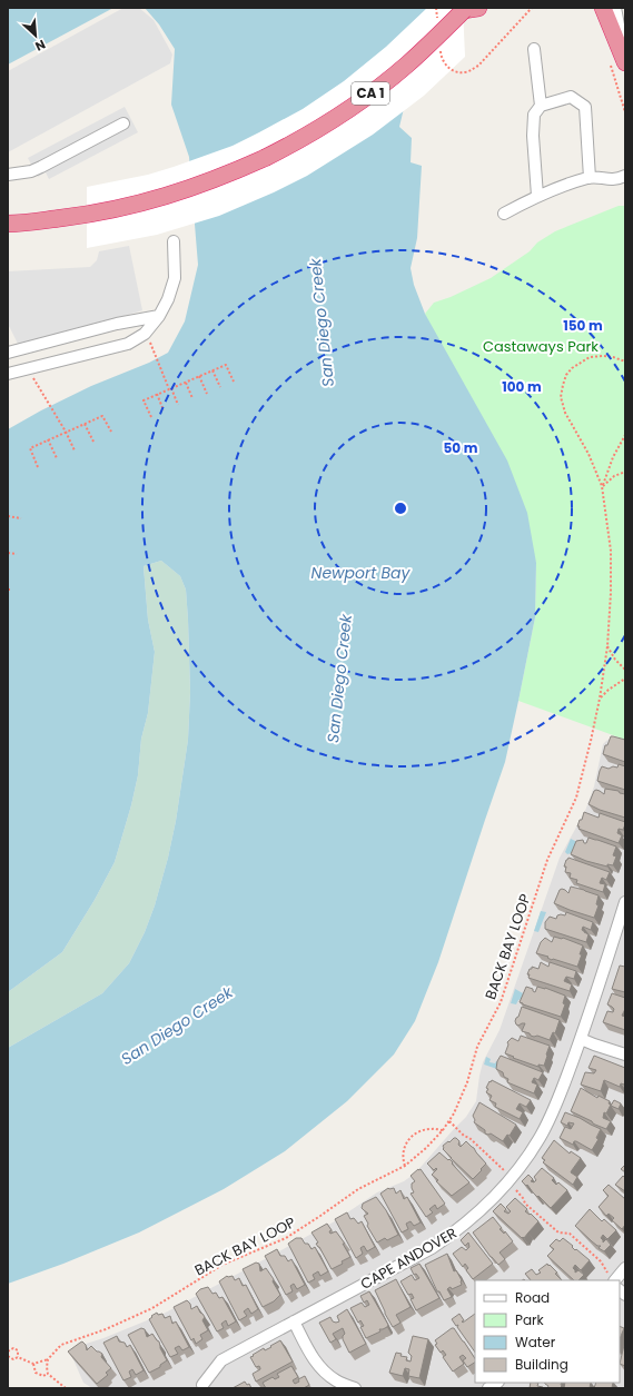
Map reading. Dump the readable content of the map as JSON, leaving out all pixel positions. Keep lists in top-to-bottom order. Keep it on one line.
{"streets":{"highway":["CA 1"],"street":["CAPE ANDOVER"],"path":["BACK BAY LOOP"]},"water":["San Diego Creek","Newport Bay"],"parks":["Castaways Park"],"legend":["Road","Park","Water","Building"],"north":"bottom right","rings":["150 m","100 m","50 m"]}
